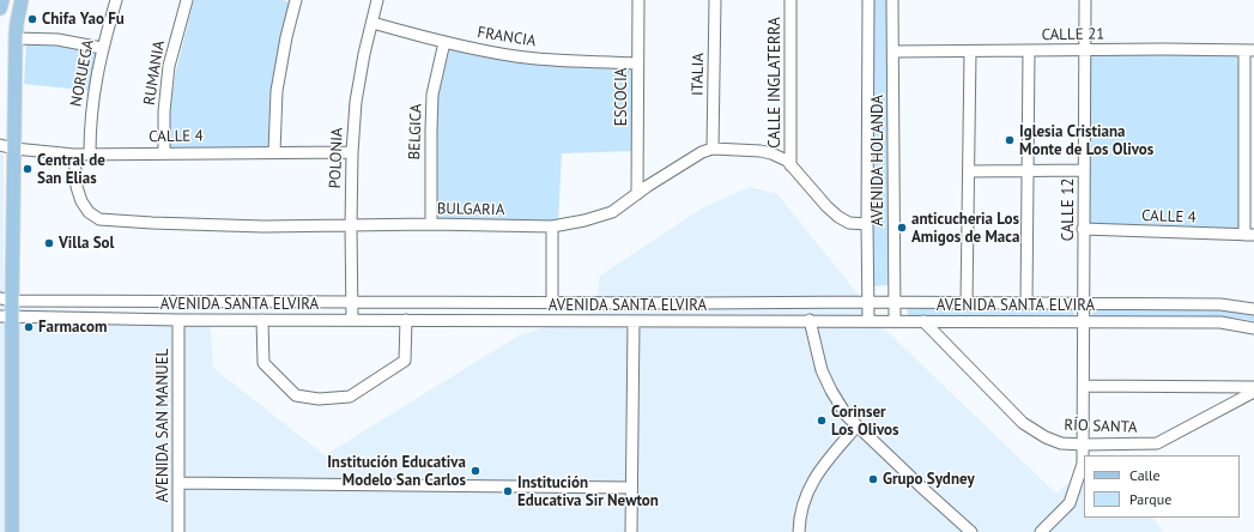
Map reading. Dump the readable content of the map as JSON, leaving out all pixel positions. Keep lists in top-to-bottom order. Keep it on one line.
{"streets":{"street":["CALLE 21","FRANCIA","NORUEGA","RUMANIA","ITALIA","CALLE INGLATERRA","ESCOCIA","BELGICA","CALLE 4","POLONIA","AVENIDA HOLANDA","BULGARIA","CALLE 12","AVENIDA SANTA ELVIRA","AVENIDA SAN MANUEL","RÍO SANTA"]},"crossings":[["CALLE 21","AVENIDA HOLANDA"],["CALLE 21","CALLE 12"],["FRANCIA","ESCOCIA"],["FRANCIA","BELGICA"],["FRANCIA","POLONIA"],["NORUEGA","CALLE 4"],["RUMANIA","CALLE 4"],["ITALIA","BULGARIA"],["ESCOCIA","BULGARIA"],["BELGICA","BULGARIA"],["CALLE 4","POLONIA"],["CALLE 4","BULGARIA"],["CALLE 4","CALLE 12"],["POLONIA","BULGARIA"],["POLONIA","AVENIDA SANTA ELVIRA"],["AVENIDA HOLANDA","AVENIDA SANTA ELVIRA"],["CALLE 12","AVENIDA SANTA ELVIRA"],["CALLE 12","RÍO SANTA"],["AVENIDA SANTA ELVIRA","AVENIDA SAN MANUEL"],["AVENIDA SANTA ELVIRA","RÍO SANTA"]],"places":["Chifa Yao Fu","Iglesia Cristiana Monte de Los Olivos","Central de San Elias","anticucheria Los Amigos de Maca","Villa Sol","Farmacom","Corinser Los Olivos","Institución Educativa Modelo San Carlos","Grupo Sydney","Institución Educativa Sir Newton"],"legend":["Calle","Parque"]}
